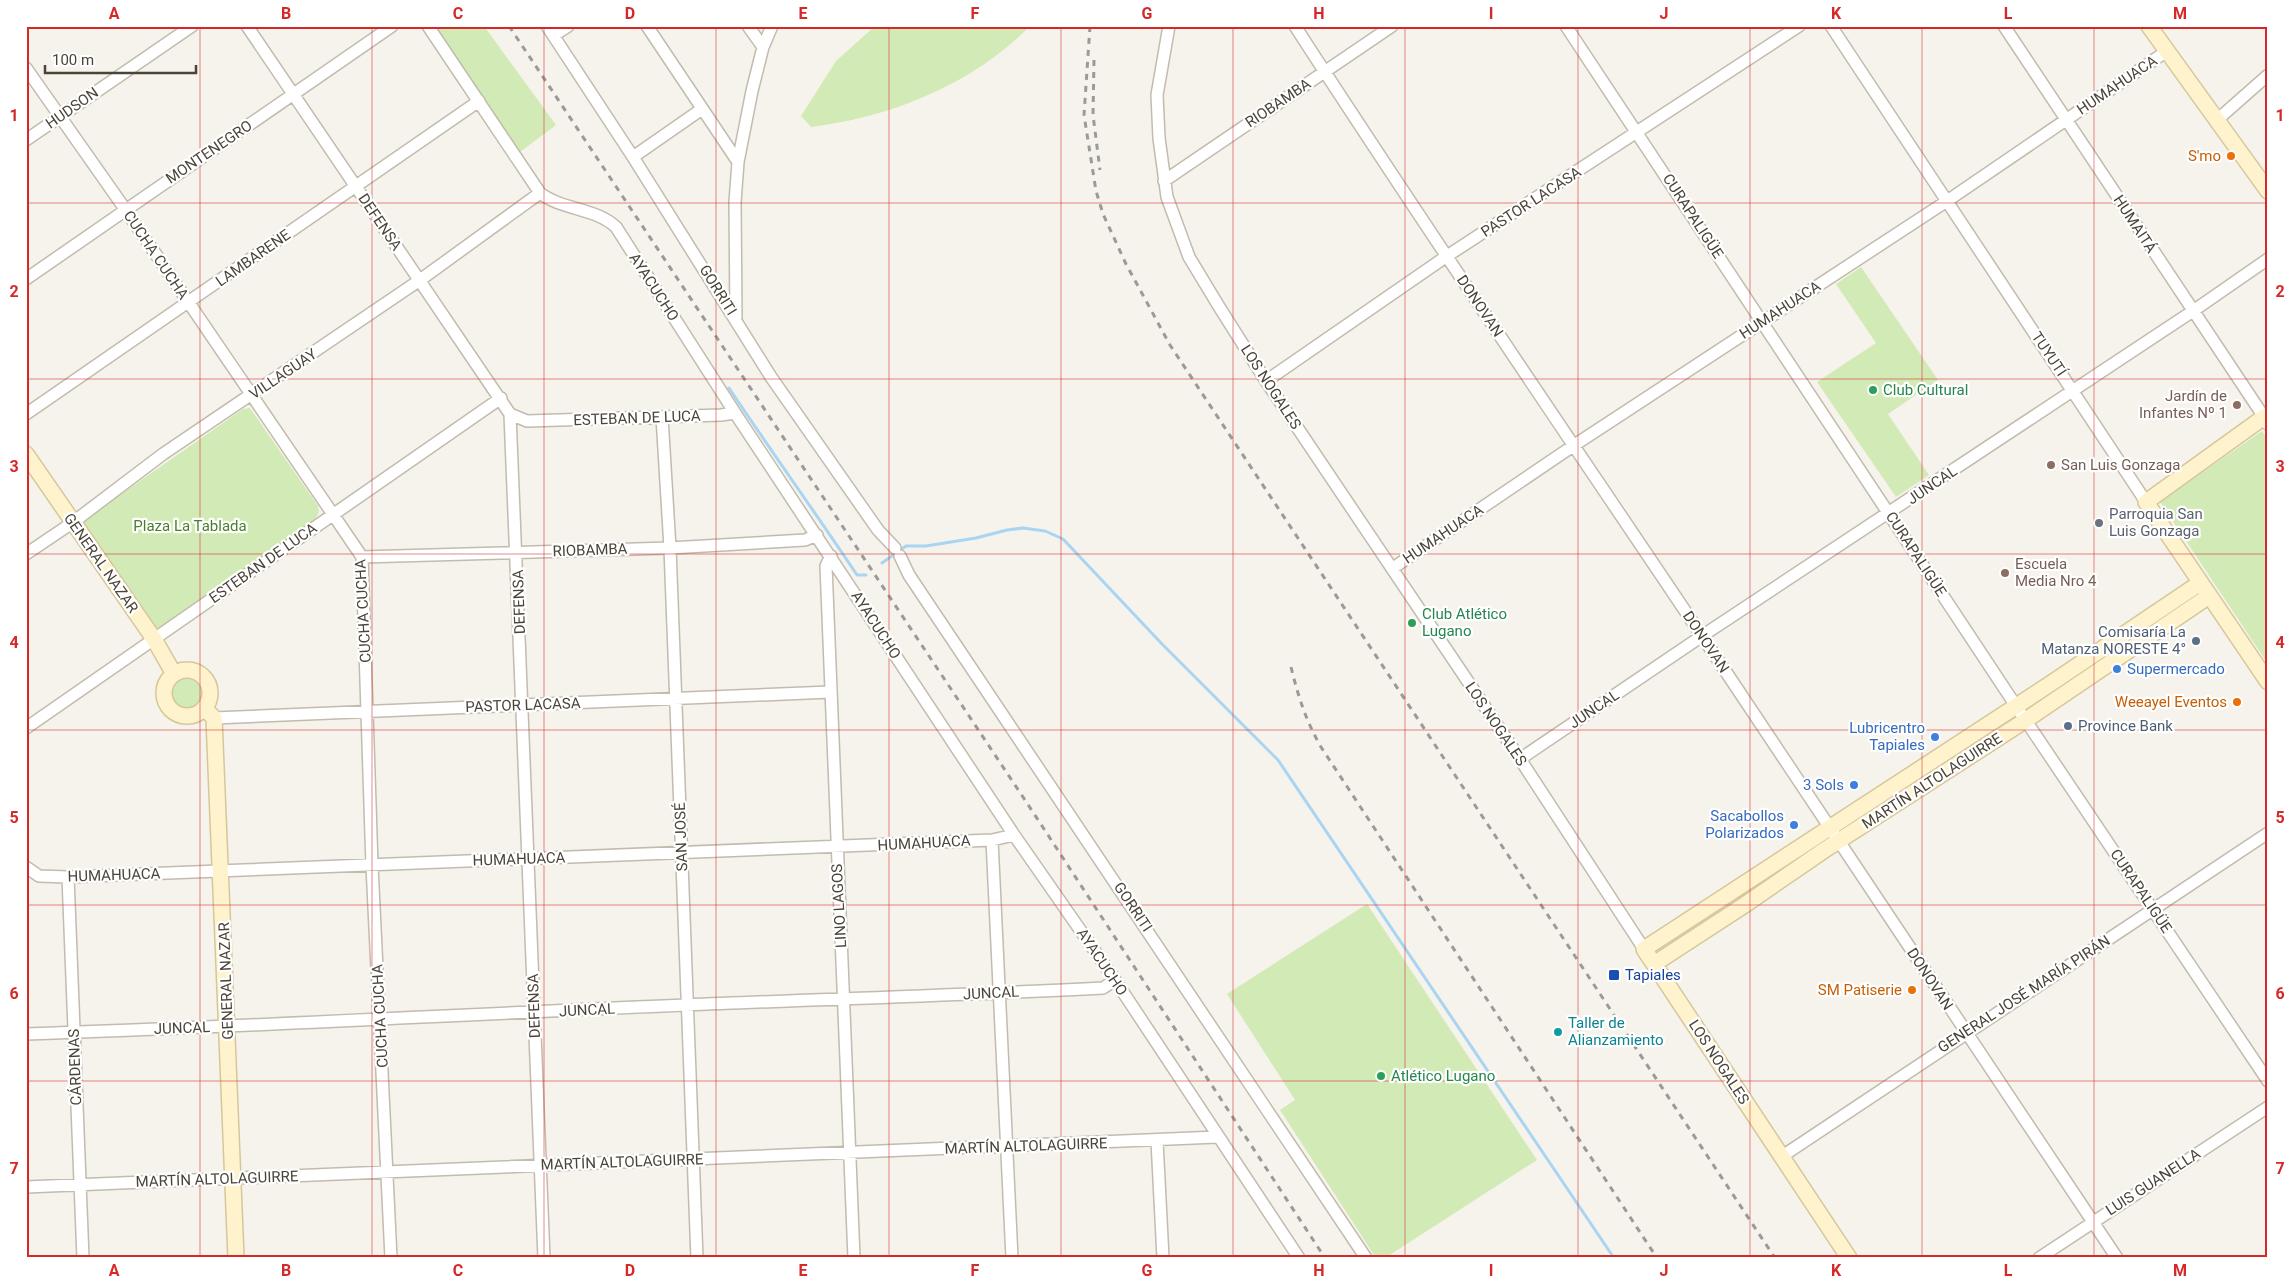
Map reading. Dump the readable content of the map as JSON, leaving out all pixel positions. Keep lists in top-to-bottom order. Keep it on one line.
{"streets":{"street":["HUMAHUACA","RIOBAMBA","HUDSON","MONTENEGRO","PASTOR LACASA","CURAPALIGÜE","DEFENSA","HUMAITÁ","CUCHA CUCHA","LAMBARENE","AYACUCHO","GORRITI","DONOVAN","TUYUTÍ","VILLAGUAY","LOS NOGALES","ESTEBAN DE LUCA","JUNCAL","GENERAL NAZAR","MARTÍN ALTOLAGUIRRE","SAN JOSÉ","LINO LAGOS","GENERAL JOSÉ MARÍA PIRÁN","CÁRDENAS","LUIS GUANELLA"]},"crossings":[["HUMAHUACA","CURAPALIGÜE"],["HUMAHUACA","DEFENSA"],["HUMAHUACA","HUMAITÁ"],["HUMAHUACA","CUCHA CUCHA"],["HUMAHUACA","AYACUCHO"],["HUMAHUACA","DONOVAN"],["HUMAHUACA","TUYUTÍ"],["HUMAHUACA","LOS NOGALES"],["HUMAHUACA","GENERAL NAZAR"],["HUMAHUACA","SAN JOSÉ"],["HUMAHUACA","LINO LAGOS"],["HUMAHUACA","CÁRDENAS"],["RIOBAMBA","DEFENSA"],["RIOBAMBA","CUCHA CUCHA"],["RIOBAMBA","AYACUCHO"],["RIOBAMBA","DONOVAN"],["RIOBAMBA","LOS NOGALES"],["RIOBAMBA","SAN JOSÉ"],["HUDSON","CUCHA CUCHA"],["MONTENEGRO","DEFENSA"],["MONTENEGRO","CUCHA CUCHA"],["PASTOR LACASA","CURAPALIGÜE"],["PASTOR LACASA","DEFENSA"],["PASTOR LACASA","CUCHA CUCHA"],["PASTOR LACASA","DONOVAN"],["PASTOR LACASA","LOS NOGALES"],["PASTOR LACASA","GENERAL NAZAR"],["PASTOR LACASA","SAN JOSÉ"],["PASTOR LACASA","LINO LAGOS"],["CURAPALIGÜE","JUNCAL"],["CURAPALIGÜE","MARTÍN ALTOLAGUIRRE"],["CURAPALIGÜE","GENERAL JOSÉ MARÍA PIRÁN"],["DEFENSA","LAMBARENE"],["DEFENSA","VILLAGUAY"],["DEFENSA","ESTEBAN DE LUCA"],["DEFENSA","JUNCAL"],["DEFENSA","MARTÍN ALTOLAGUIRRE"],["HUMAITÁ","JUNCAL"],["CUCHA CUCHA","LAMBARENE"],["CUCHA CUCHA","VILLAGUAY"],["CUCHA CUCHA","ESTEBAN DE LUCA"],["CUCHA CUCHA","JUNCAL"],["CUCHA CUCHA","MARTÍN ALTOLAGUIRRE"],["LAMBARENE","AYACUCHO"],["AYACUCHO","VILLAGUAY"],["AYACUCHO","ESTEBAN DE LUCA"],["AYACUCHO","JUNCAL"],["AYACUCHO","MARTÍN ALTOLAGUIRRE"],["AYACUCHO","LINO LAGOS"],["DONOVAN","JUNCAL"],["DONOVAN","MARTÍN ALTOLAGUIRRE"],["DONOVAN","GENERAL JOSÉ MARÍA PIRÁN"],["DONOVAN","LUIS GUANELLA"],["TUYUTÍ","JUNCAL"],["TUYUTÍ","MARTÍN ALTOLAGUIRRE"],["VILLAGUAY","GENERAL NAZAR"],["LOS NOGALES","JUNCAL"],["LOS NOGALES","MARTÍN ALTOLAGUIRRE"],["LOS NOGALES","GENERAL JOSÉ MARÍA PIRÁN"],["ESTEBAN DE LUCA","GENERAL NAZAR"],["ESTEBAN DE LUCA","SAN JOSÉ"],["JUNCAL","GENERAL NAZAR"],["JUNCAL","SAN JOSÉ"],["JUNCAL","LINO LAGOS"],["JUNCAL","CÁRDENAS"],["GENERAL NAZAR","MARTÍN ALTOLAGUIRRE"],["MARTÍN ALTOLAGUIRRE","SAN JOSÉ"],["MARTÍN ALTOLAGUIRRE","LINO LAGOS"],["MARTÍN ALTOLAGUIRRE","CÁRDENAS"]],"parks":["Plaza La Tablada"],"places":{"other":["S'mo","Club Cultural","Jardín de Infantes Nº 1","San Luis Gonzaga","Parroquia San Luis Gonzaga","Escuela Media Nro 4","Club Atlético Lugano","Comisaría La Matanza NORESTE 4°","Supermercado","Weeayel Eventos","Province Bank","Lubricentro Tapiales","3 Sols","Sacabollos Polarizados","SM Patiserie","Taller de Alianzamiento","Atlético Lugano"],"transit":["Tapiales"]},"scale_bar":"100 m","grid":{"columns":["A","B","C","D","E","F","G","H","I","J","K","L","M"],"rows":["1","2","3","4","5","6","7"]}}
